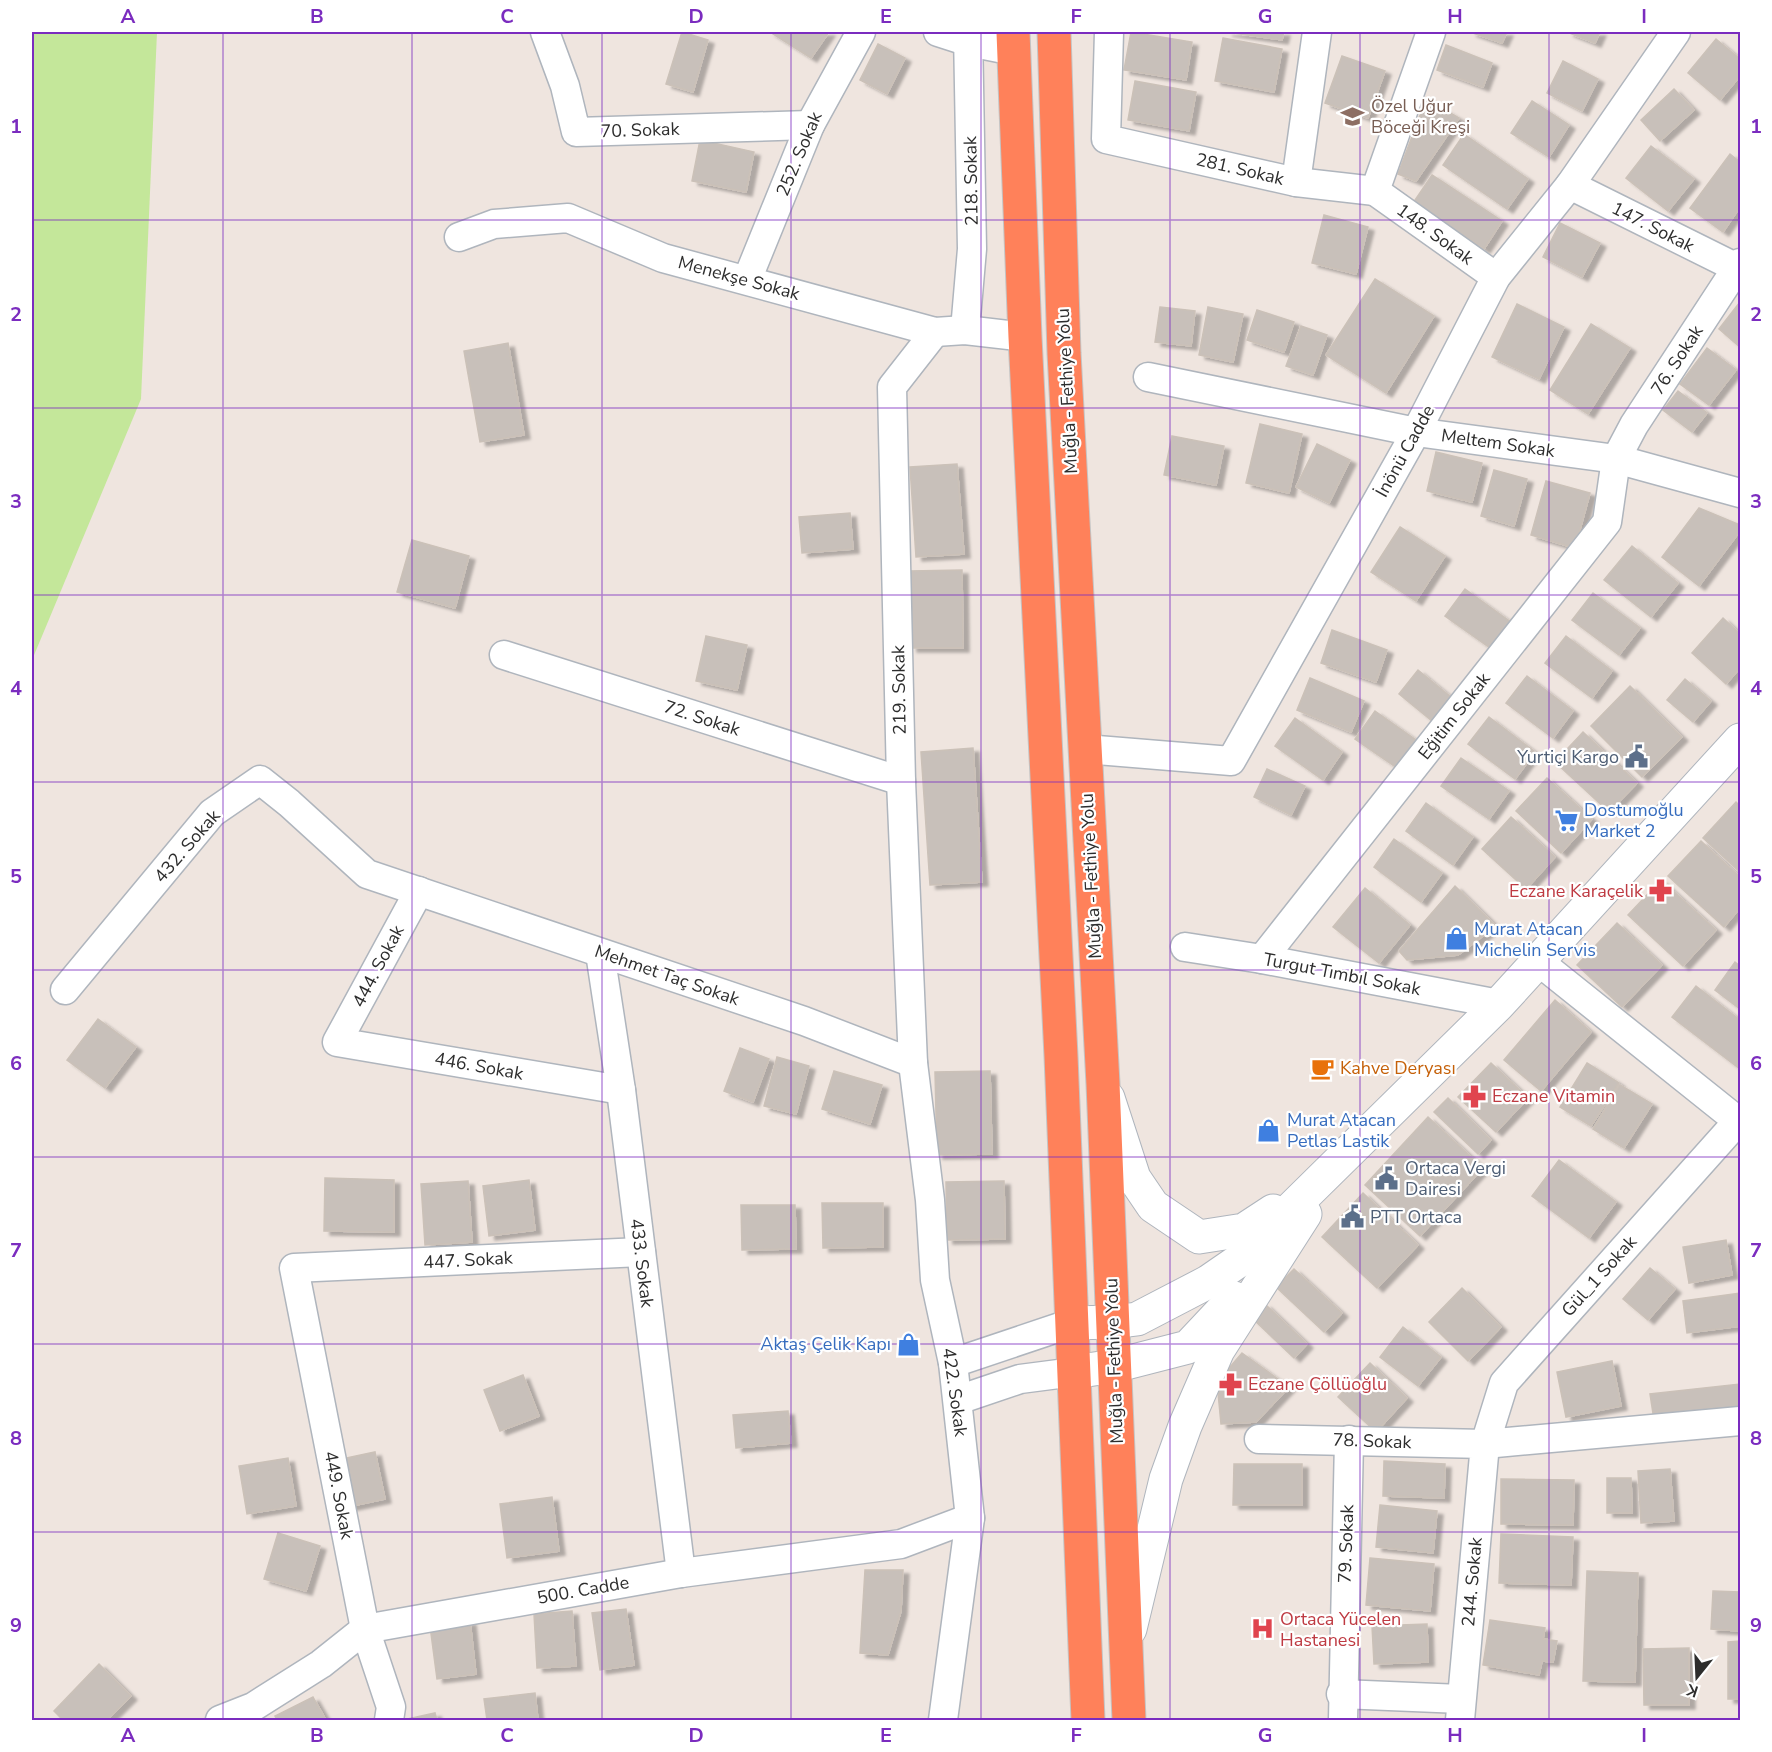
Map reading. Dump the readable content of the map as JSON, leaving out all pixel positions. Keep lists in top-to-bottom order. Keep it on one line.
{"streets":{"highway":["Muğla - Fethiye Yolu"],"street":["70. Sokak","252. Sokak","281. Sokak","218. Sokak","147. Sokak","148. Sokak","Menekşe Sokak","76. Sokak","Meltem Sokak","İnönü Cadde","219. Sokak","Eğitim Sokak","72. Sokak","432. Sokak","444. Sokak","Turgut Tımbıl Sokak","Mehmet Taç Sokak","446. Sokak","447. Sokak","433. Sokak","Gül_1 Sokak","422. Sokak","78. Sokak","449. Sokak","79. Sokak","244. Sokak","500. Cadde"]},"crossings":[["70. Sokak","252. Sokak"],["252. Sokak","Menekşe Sokak"],["281. Sokak","148. Sokak"],["218. Sokak","Menekşe Sokak"],["147. Sokak","76. Sokak"],["147. Sokak","İnönü Cadde"],["148. Sokak","İnönü Cadde"],["Menekşe Sokak","219. Sokak"],["76. Sokak","Meltem Sokak"],["76. Sokak","Eğitim Sokak"],["Muğla - Fethiye Yolu","İnönü Cadde"],["Meltem Sokak","İnönü Cadde"],["Meltem Sokak","Eğitim Sokak"],["219. Sokak","72. Sokak"],["219. Sokak","Mehmet Taç Sokak"],["219. Sokak","422. Sokak"],["Eğitim Sokak","Turgut Tımbıl Sokak"],["432. Sokak","444. Sokak"],["432. Sokak","Mehmet Taç Sokak"],["444. Sokak","Mehmet Taç Sokak"],["444. Sokak","446. Sokak"],["Mehmet Taç Sokak","433. Sokak"],["Mehmet Taç Sokak","422. Sokak"],["446. Sokak","433. Sokak"],["447. Sokak","433. Sokak"],["447. Sokak","449. Sokak"],["433. Sokak","500. Cadde"],["Gül_1 Sokak","78. Sokak"],["Gül_1 Sokak","244. Sokak"],["422. Sokak","500. Cadde"],["78. Sokak","79. Sokak"],["78. Sokak","244. Sokak"],["449. Sokak","500. Cadde"]],"places":{"school or university":["Özel Uğur Böceği Kreşi"],"public building":["Yurtiçi Kargo","Ortaca Vergi Dairesi","PTT Ortaca"],"supermarket":["Dostumoğlu Market 2"],"pharmacy":["Eczane Karaçelik","Eczane Vitamin","Eczane Çöllüoğlu"],"shop":["Murat Atacan Michelin Servis","Murat Atacan Petlas Lastik","Aktaş Çelik Kapı"],"cafe":["Kahve Deryası"],"hospital":["Ortaca Yücelen Hastanesi"]},"north":"bottom","grid":{"columns":["A","B","C","D","E","F","G","H","I"],"rows":["1","2","3","4","5","6","7","8","9"]}}
